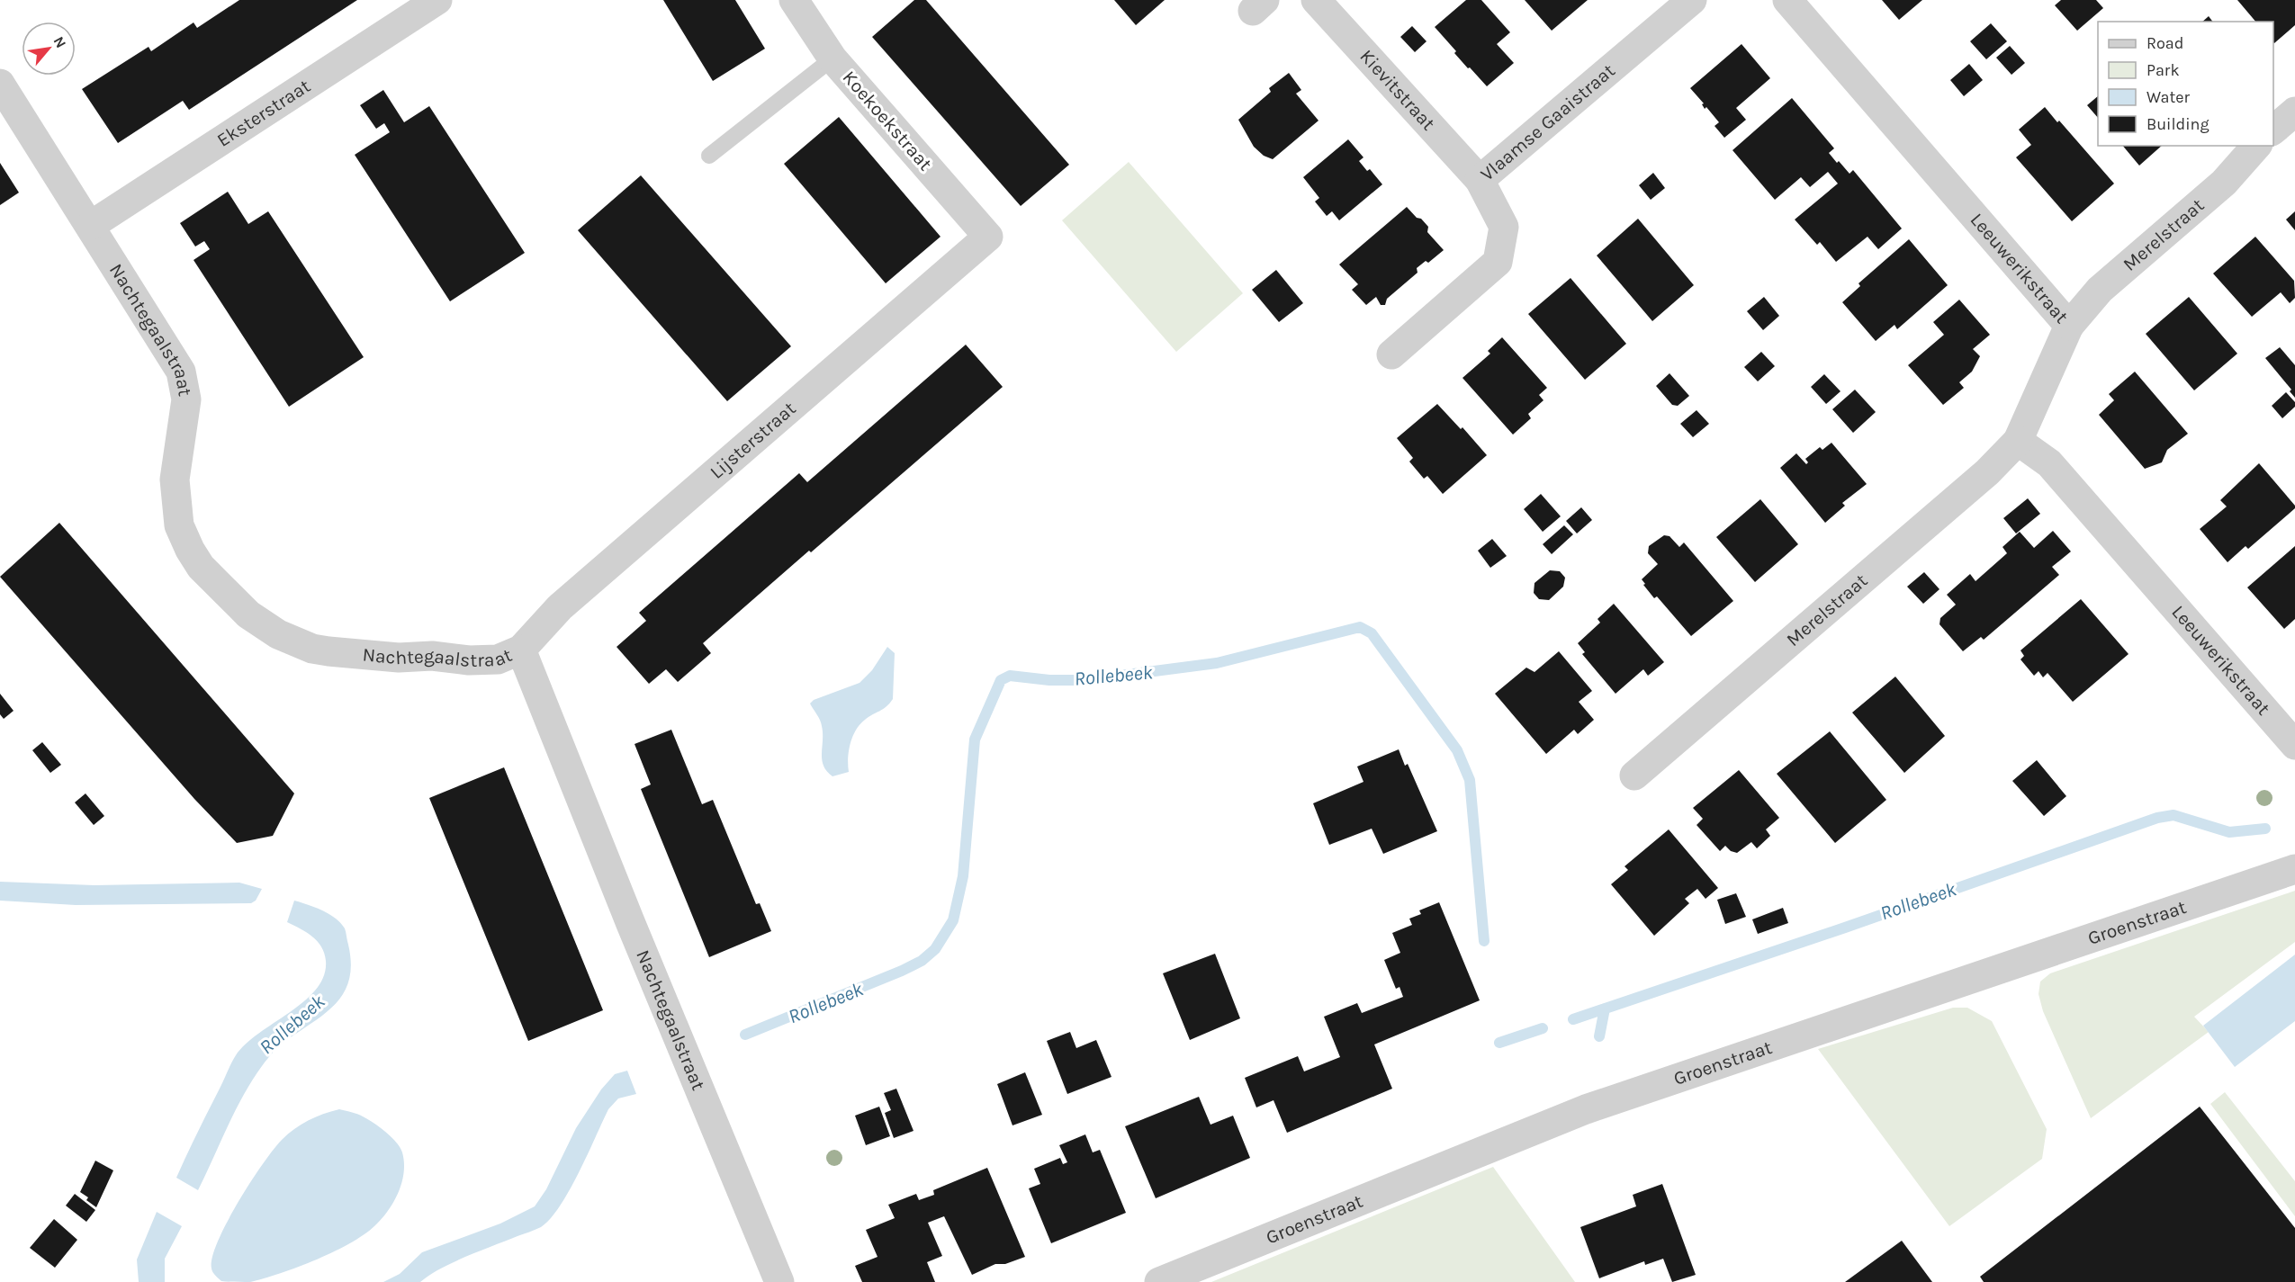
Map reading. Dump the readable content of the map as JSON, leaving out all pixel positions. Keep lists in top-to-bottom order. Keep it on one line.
{"streets":{"street":["Kievitstraat","Eksterstraat","Koekoekstraat","Vlaamse Gaaistraat","Merelstraat","Leeuwerikstraat","Nachtegaalstraat","Lijsterstraat","Groenstraat"]},"crossings":[["Kievitstraat","Vlaamse Gaaistraat"],["Eksterstraat","Nachtegaalstraat"],["Koekoekstraat","Lijsterstraat"],["Merelstraat","Leeuwerikstraat"],["Nachtegaalstraat","Lijsterstraat"]],"water":["Rollebeek"],"legend":["Road","Park","Water","Building"],"north":"top right"}
